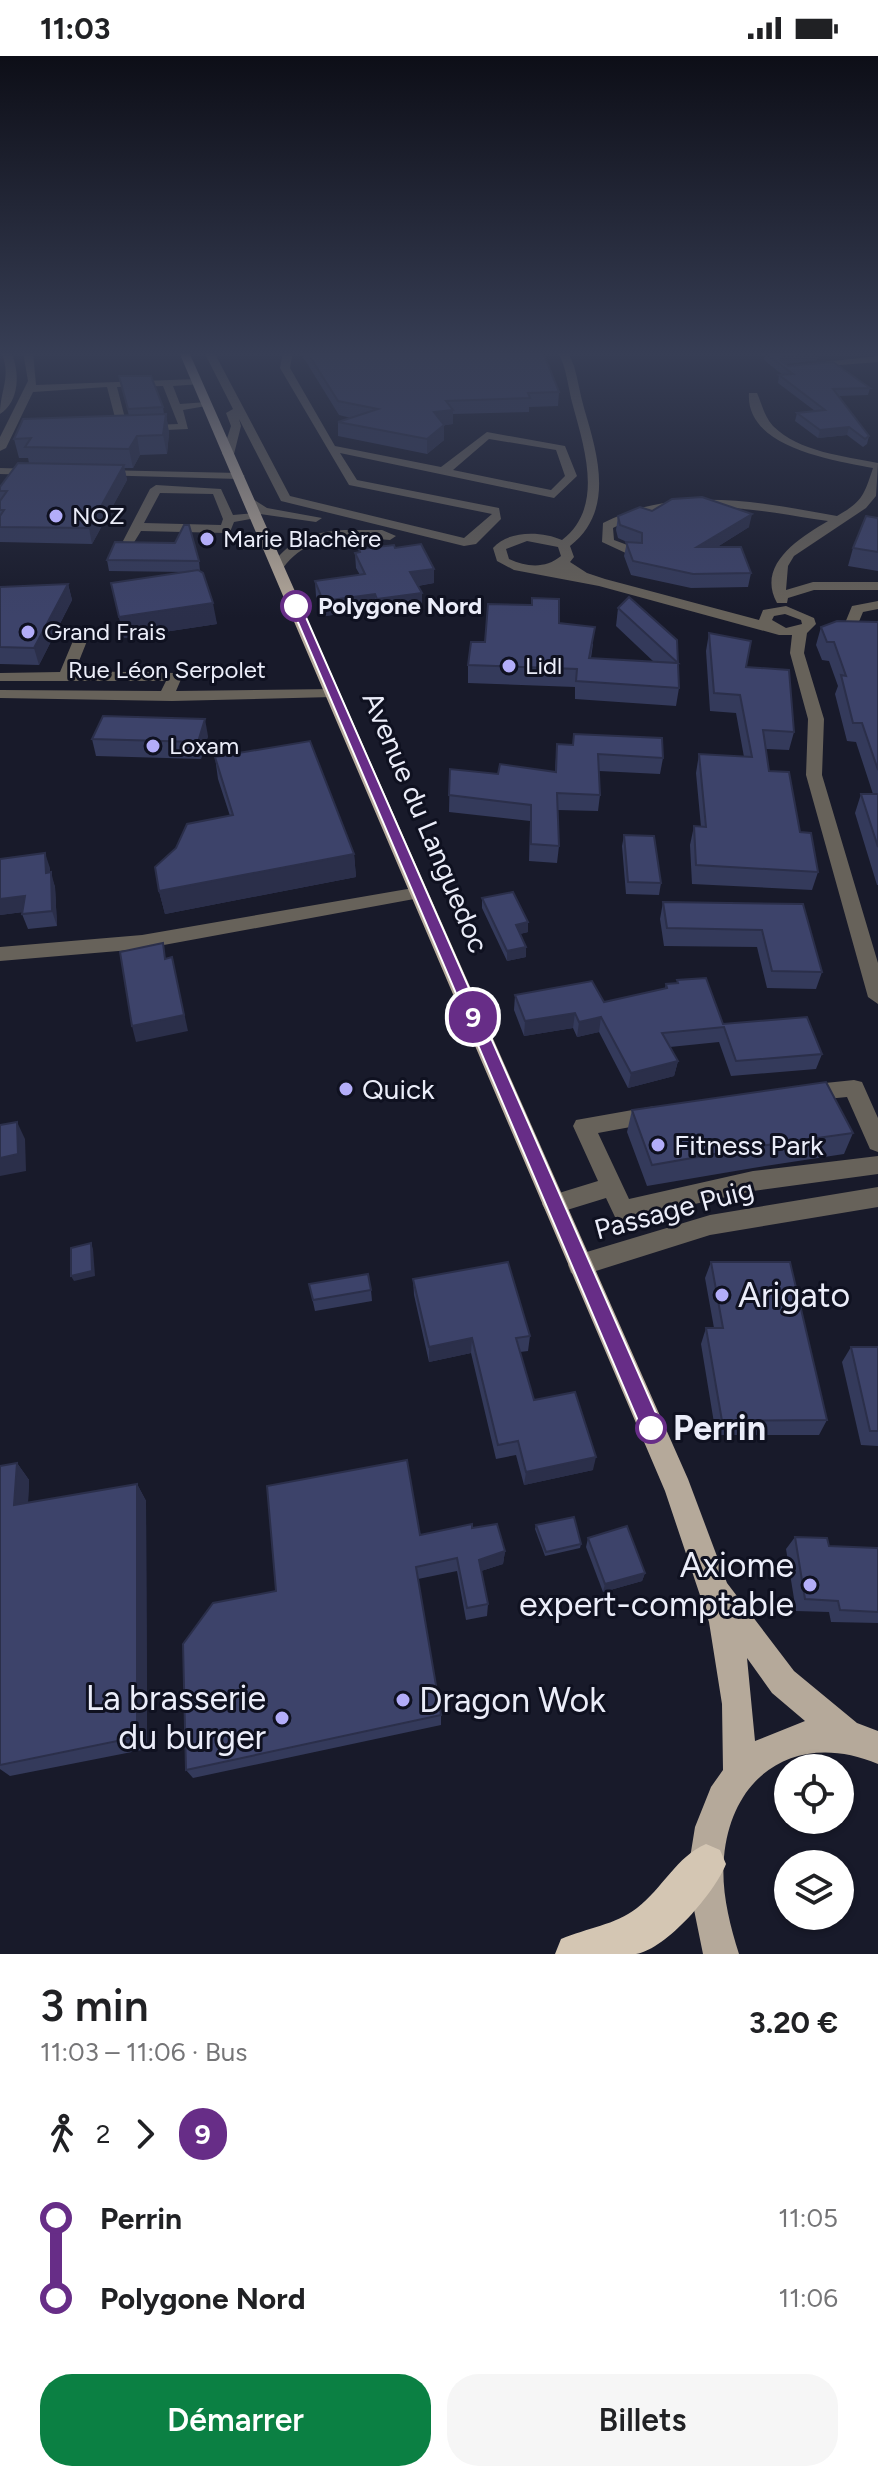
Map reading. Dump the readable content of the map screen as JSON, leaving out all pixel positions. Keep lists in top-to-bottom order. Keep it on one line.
{"streets":{"main road":["Avenue du Languedoc"],"street":["Rue Léon Serpolet","Passage Puig"]},"crossings":[["Rue Léon Serpolet","Avenue du Languedoc"],["Avenue du Languedoc","Passage Puig"]],"places":["NOZ","Marie Blachère","Polygone Nord","Grand Frais","Lidl","Loxam","Quick","Fitness Park","Arigato","Perrin","Axiome expert-comptable","Dragon Wok","La brasserie du burger"],"lines":["bus line 9"],"page":{"status":"11:03","on_map":"9","heading":["3 min","11:03 – 11:06 · Bus","3.20 €"],"legs":["2","9"],"list":[{"name":"Perrin","value":"11:05"},{"name":"Polygone Nord","value":"11:06"}],"buttons":["Démarrer","Billets"]}}
